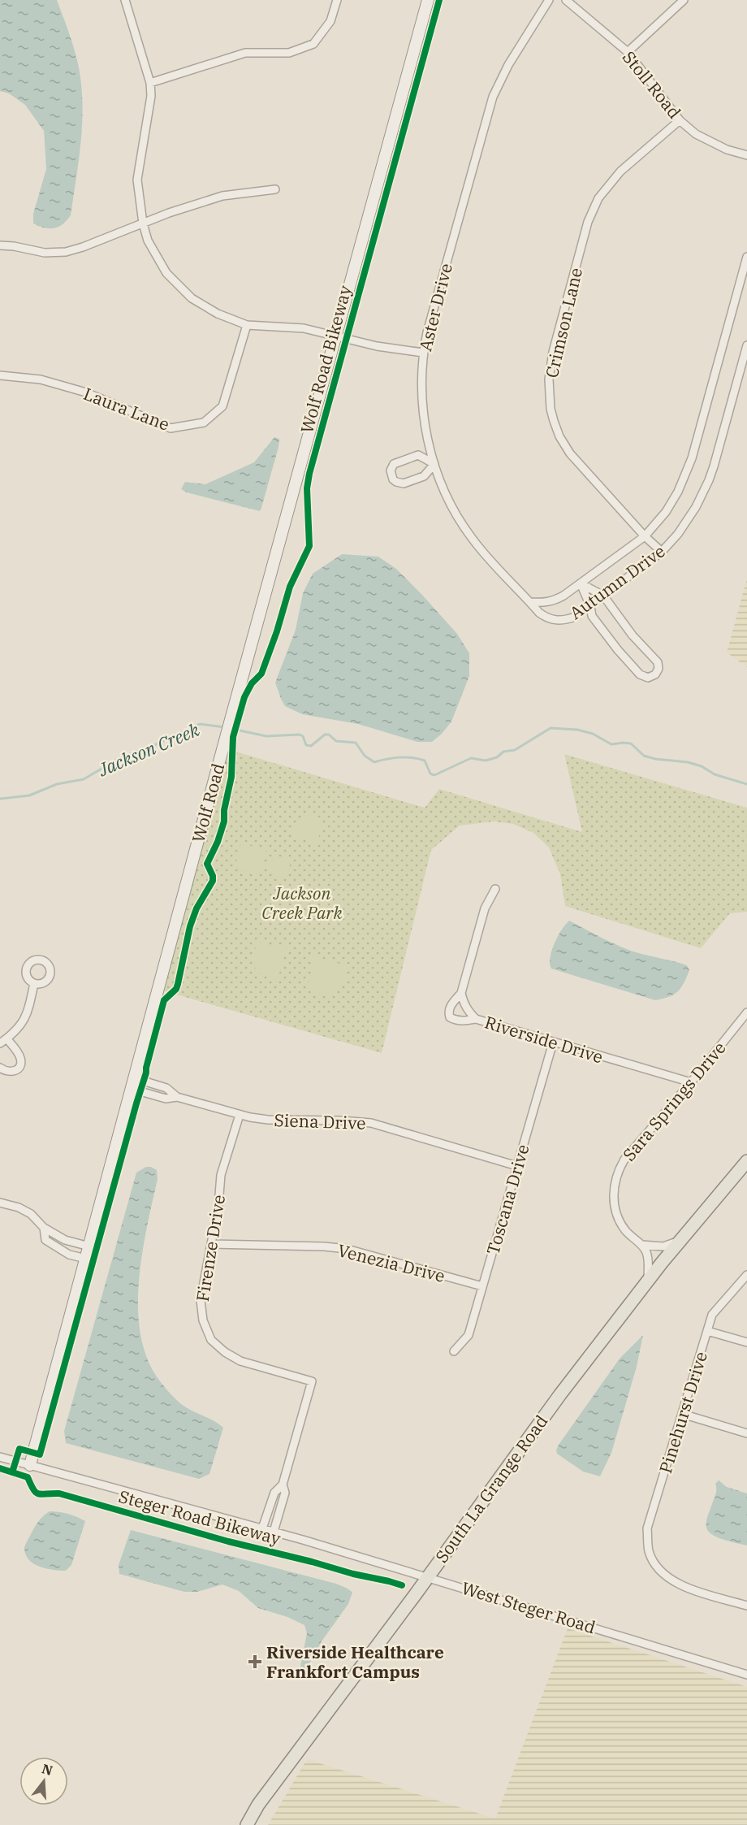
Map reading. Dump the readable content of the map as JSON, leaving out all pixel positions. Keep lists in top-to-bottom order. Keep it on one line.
{"streets":{"main road":["Wolf Road","South La Grange Road"],"street":["Stoll Road","Aster Drive","Crimson Lane","Laura Lane","Autumn Drive","Riverside Drive","Sara Springs Drive","Siena Drive","Toscana Drive","Firenze Drive","Venezia Drive","Pinehurst Drive","West Steger Road"],"cycle path":["Wolf Road Bikeway","Steger Road Bikeway"]},"crossings":[["Stoll Road","Crimson Lane"],["Aster Drive","Autumn Drive"],["Crimson Lane","Autumn Drive"],["Wolf Road","Siena Drive"],["Wolf Road","West Steger Road"],["Riverside Drive","Sara Springs Drive"],["Riverside Drive","Toscana Drive"],["Sara Springs Drive","South La Grange Road"],["Siena Drive","Toscana Drive"],["Siena Drive","Firenze Drive"],["Toscana Drive","Venezia Drive"],["Firenze Drive","Venezia Drive"],["Firenze Drive","West Steger Road"],["South La Grange Road","West Steger Road"]],"water":["Jackson Creek"],"parks":["Jackson Creek Park"],"places":{"health":["Riverside Healthcare Frankfort Campus"]},"north":"top"}
